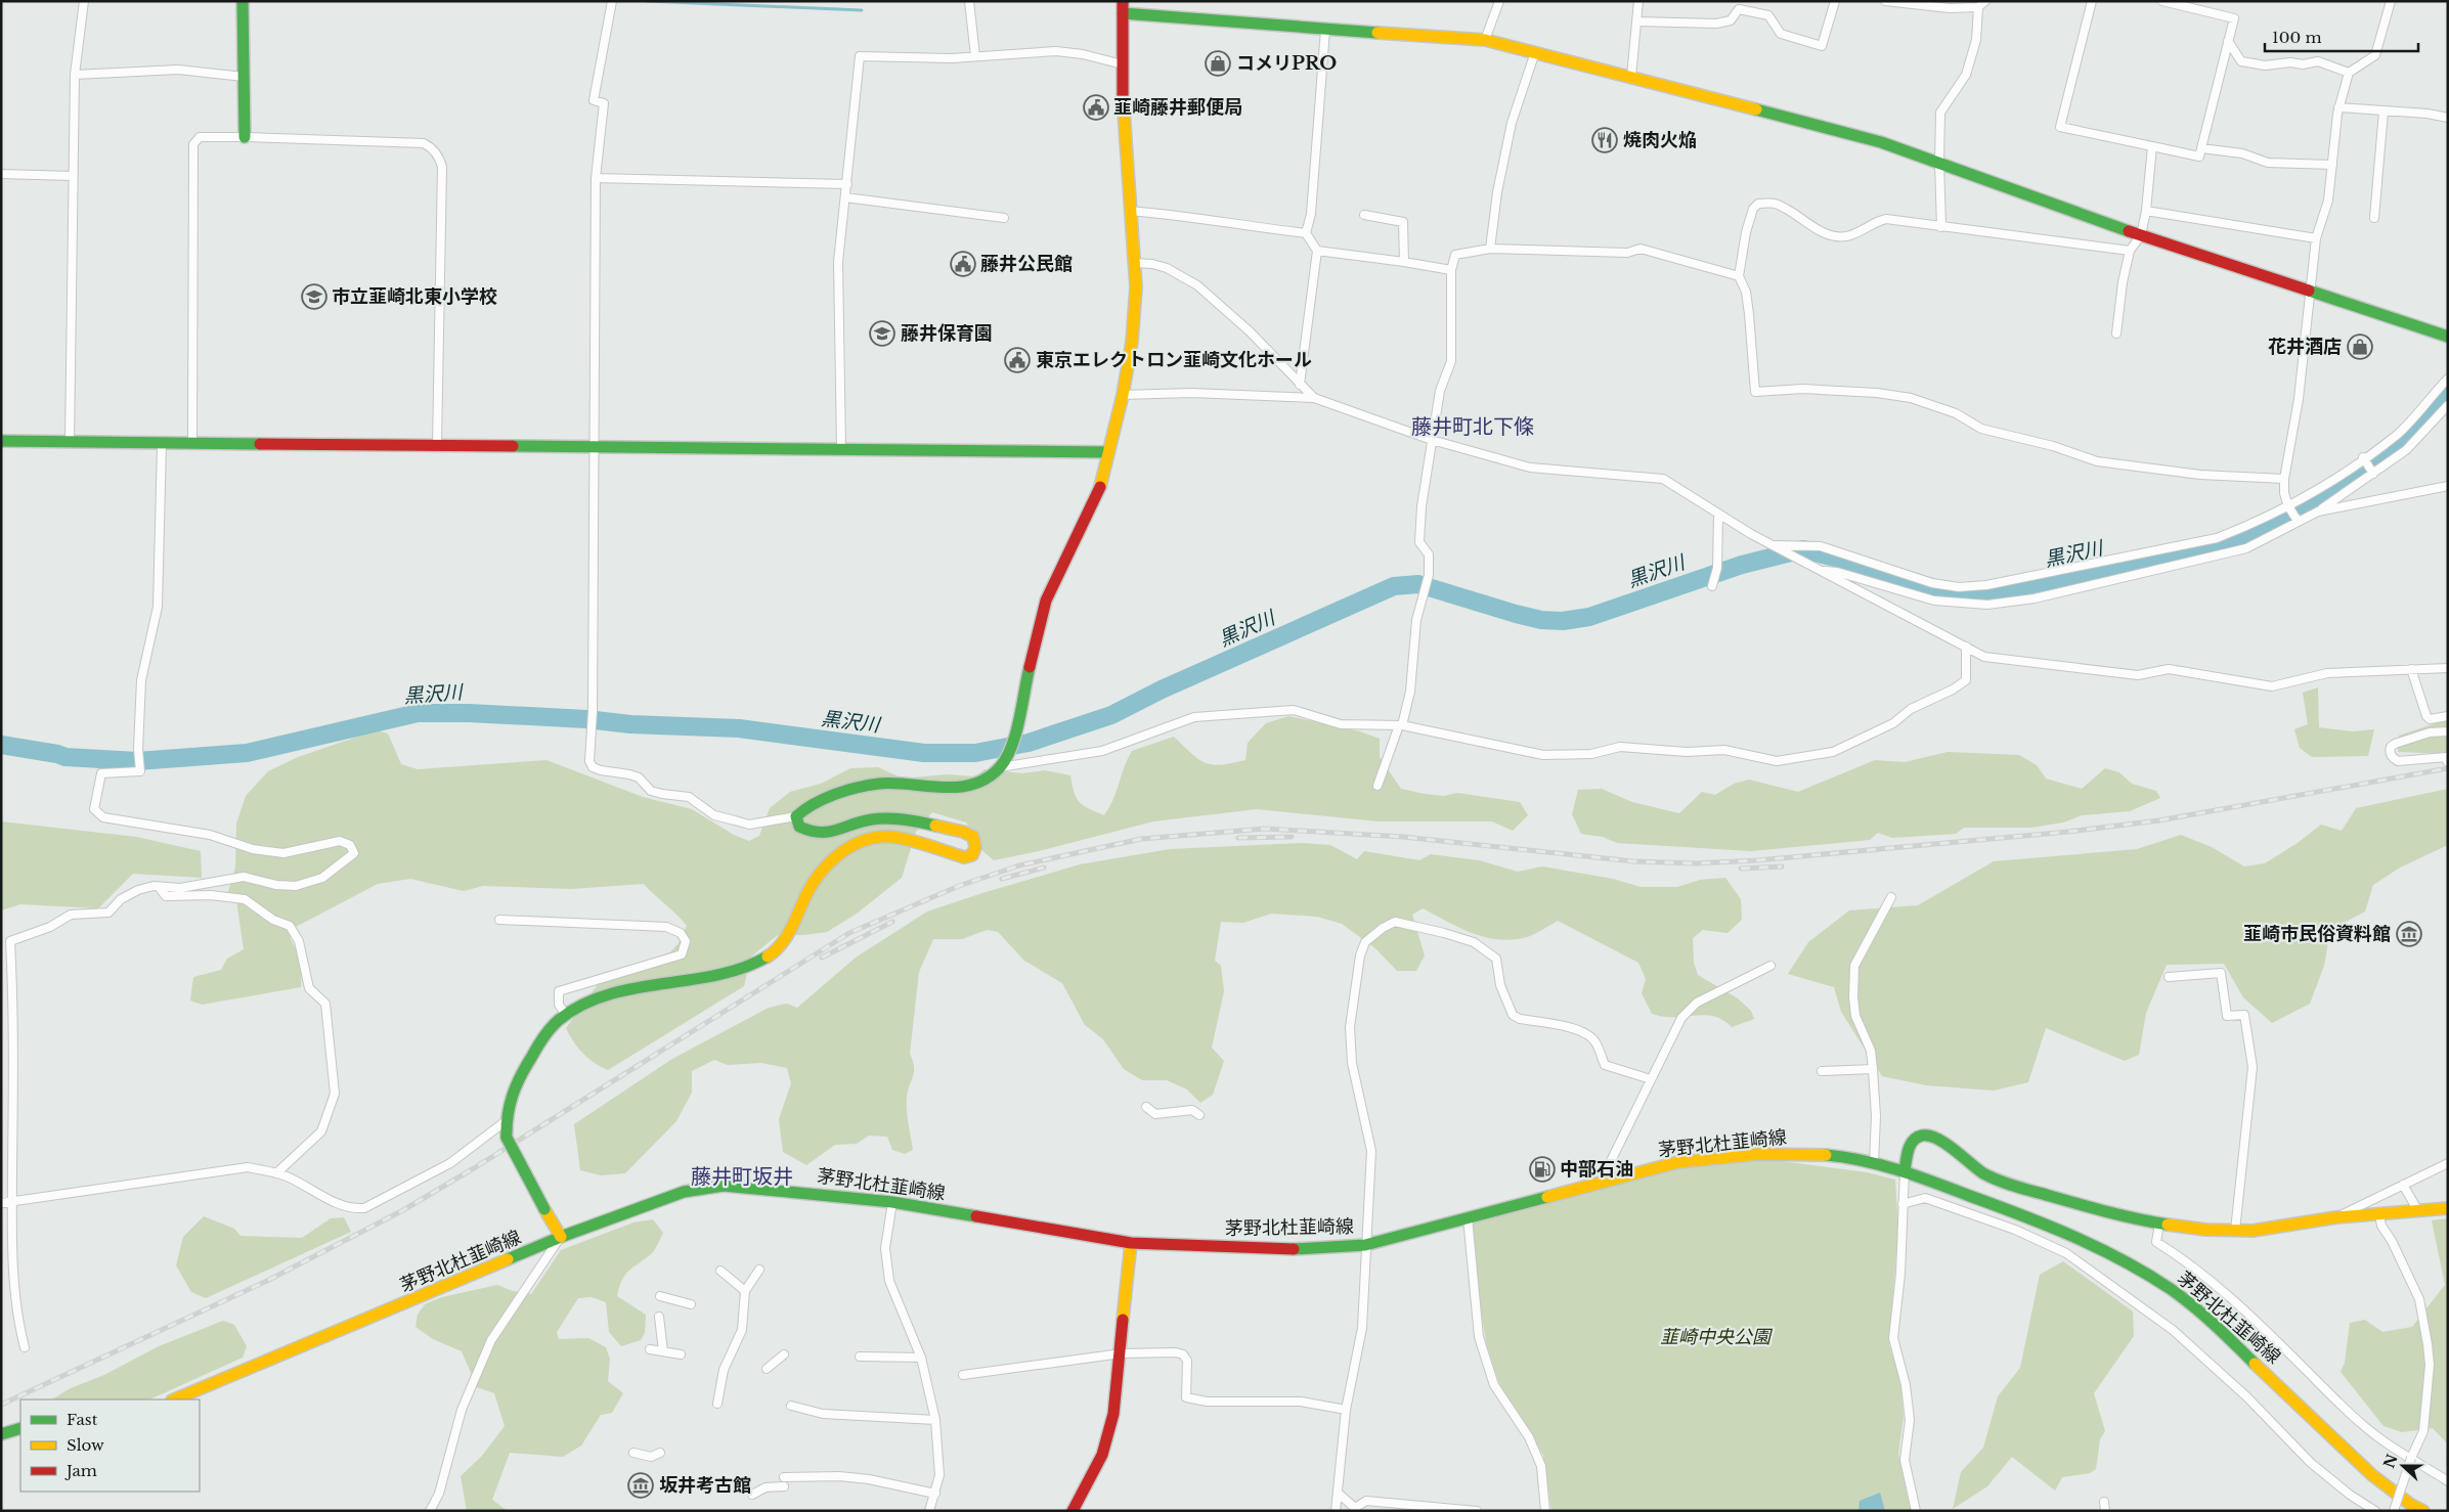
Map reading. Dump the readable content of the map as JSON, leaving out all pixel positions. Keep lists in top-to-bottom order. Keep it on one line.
{"streets":{"street":["茅野北杜韮崎線"]},"districts":["藤井町北下條","藤井町坂井"],"water":["黒沢川"],"parks":["韮崎中央公園"],"places":{"shop":["コメリPRO","花井酒店"],"public building":["韮崎藤井郵便局","藤井公民館","東京エレクトロン韮崎文化ホール"],"restaurant":["焼肉火焔"],"school or university":["市立韮崎北東小学校","藤井保育園"],"museum":["韮崎市民俗資料館","坂井考古館"],"fuel station":["中部石油"]},"legend":["Fast","Slow","Jam"],"scale_bar":"100 m","north":"left"}
